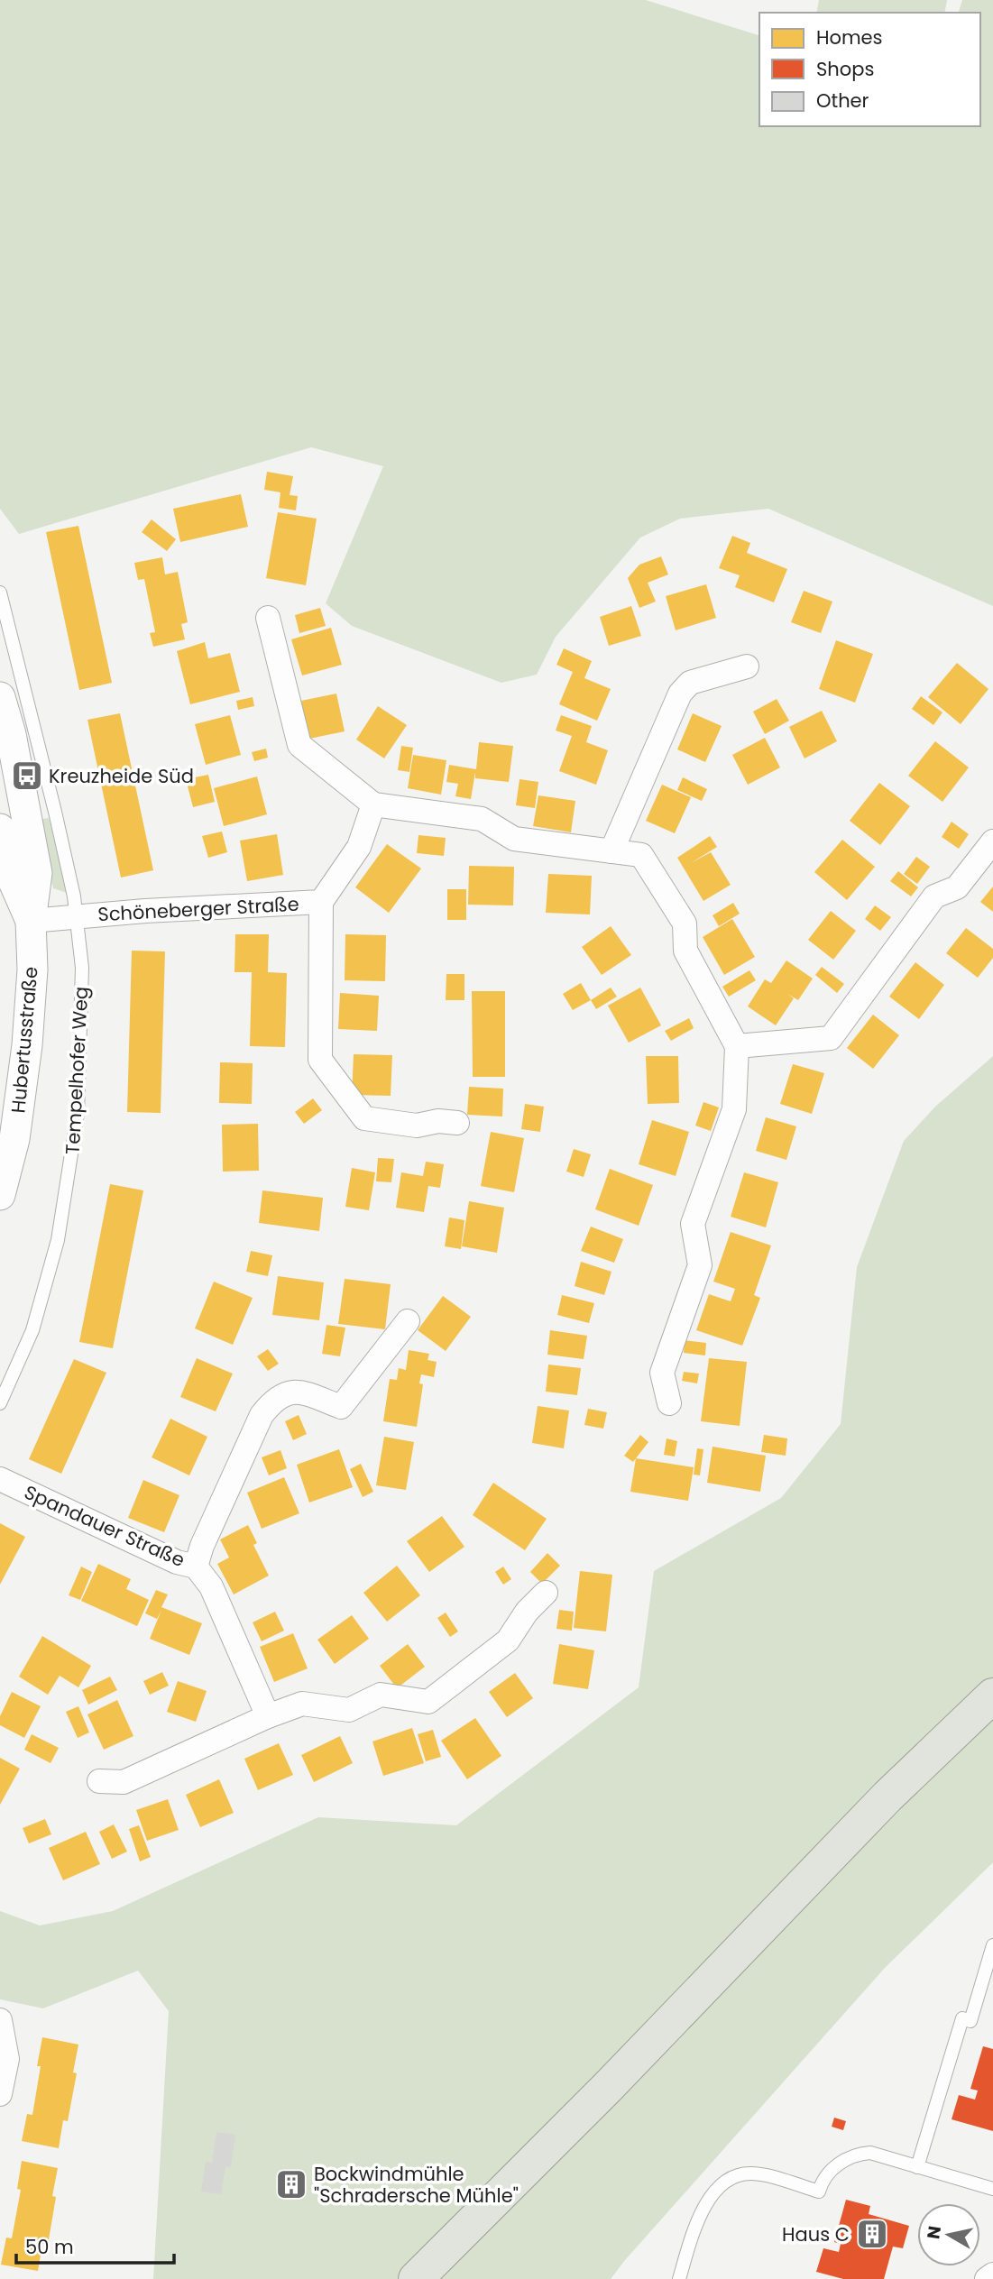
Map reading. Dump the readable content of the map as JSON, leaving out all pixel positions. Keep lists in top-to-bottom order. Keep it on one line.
{"streets":{"street":["Schöneberger Straße","Hubertusstraße","Spandauer Straße"],"lane":["Tempelhofer Weg"]},"crossings":[["Schöneberger Straße","Tempelhofer Weg"]],"places":{"bus stop":["Kreuzheide Süd"],"building":["Bockwindmühle \"Schradersche Mühle\"","Haus C"]},"legend":["Homes","Shops","Other"],"scale_bar":"50 m","north":"left"}
